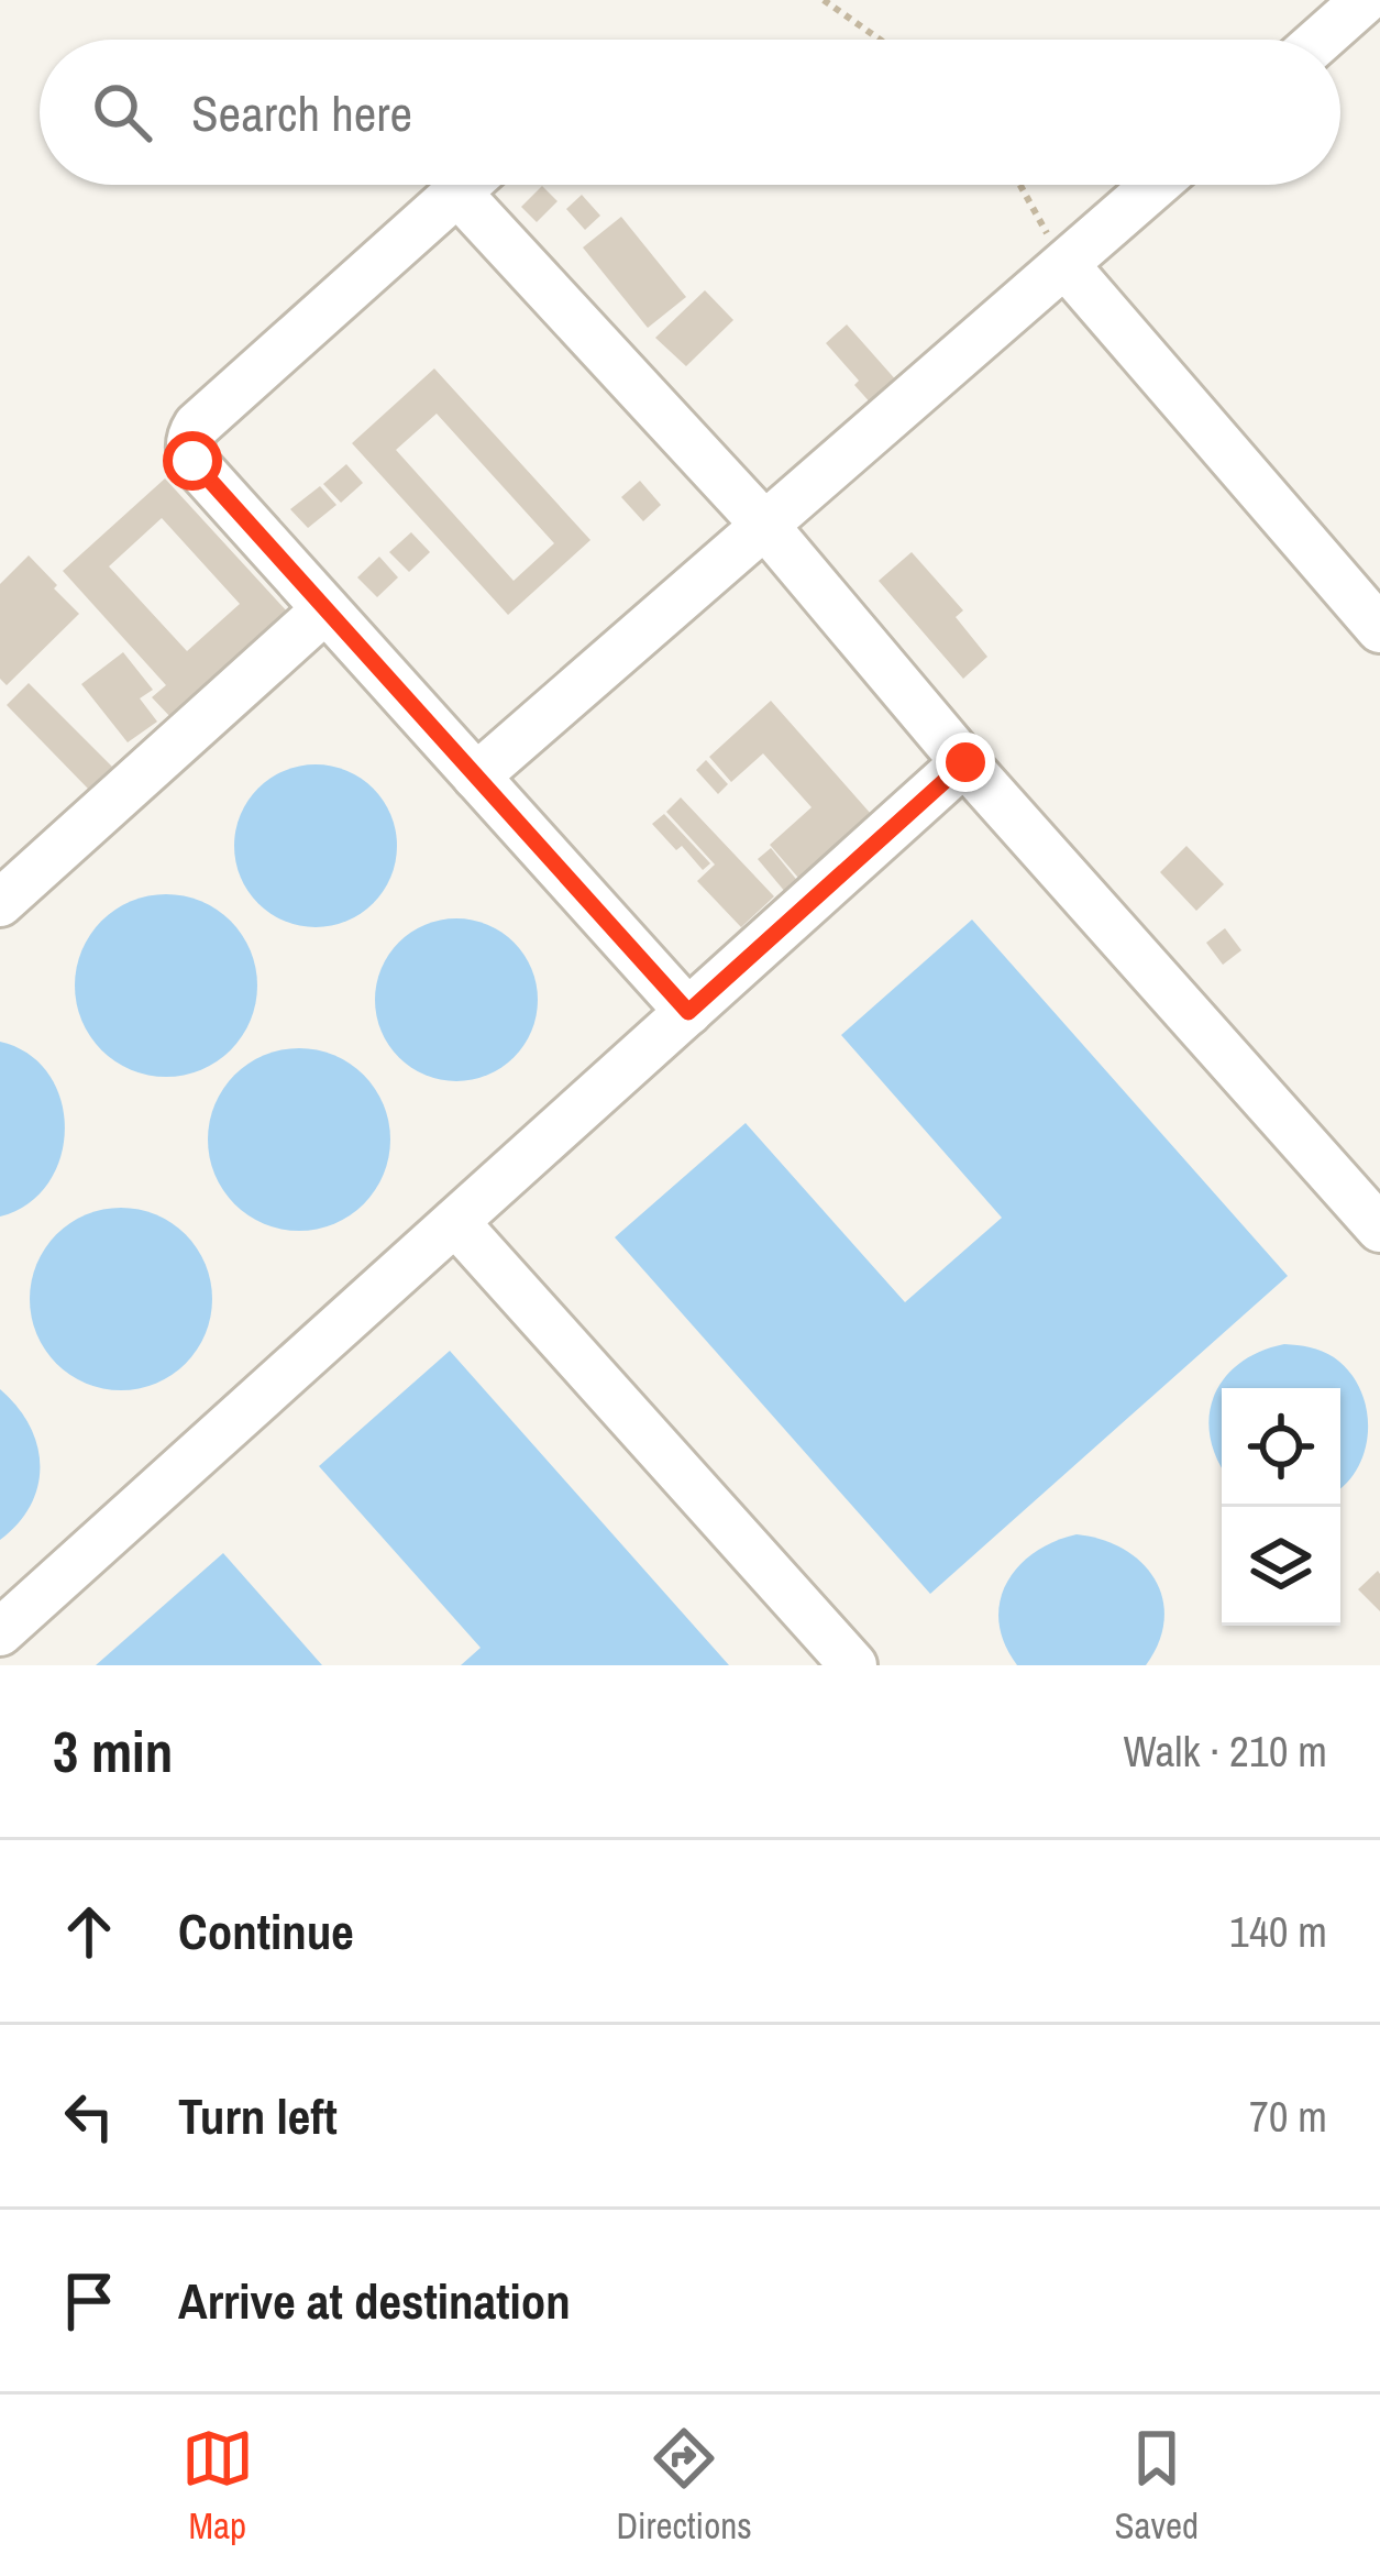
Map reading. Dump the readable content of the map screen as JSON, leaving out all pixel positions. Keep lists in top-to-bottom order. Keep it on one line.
{"page":{"search":"Search here","heading":["3 min","Walk · 210 m"],"list":[["Continue","140 m"],["Turn left","70 m"],"Arrive at destination"],"nav":["Map","Directions","Saved"]}}
